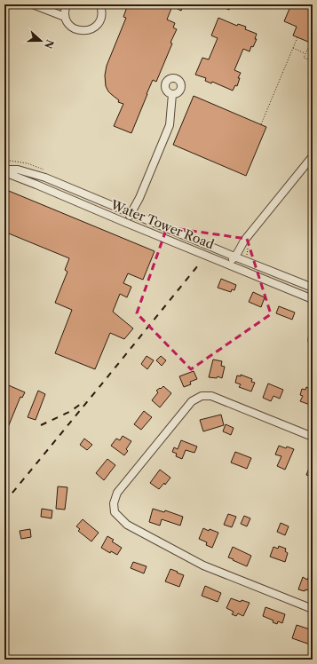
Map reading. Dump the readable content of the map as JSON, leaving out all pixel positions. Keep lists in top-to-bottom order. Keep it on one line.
{"streets":{"street":["Water Tower Road"]},"north":"right"}
